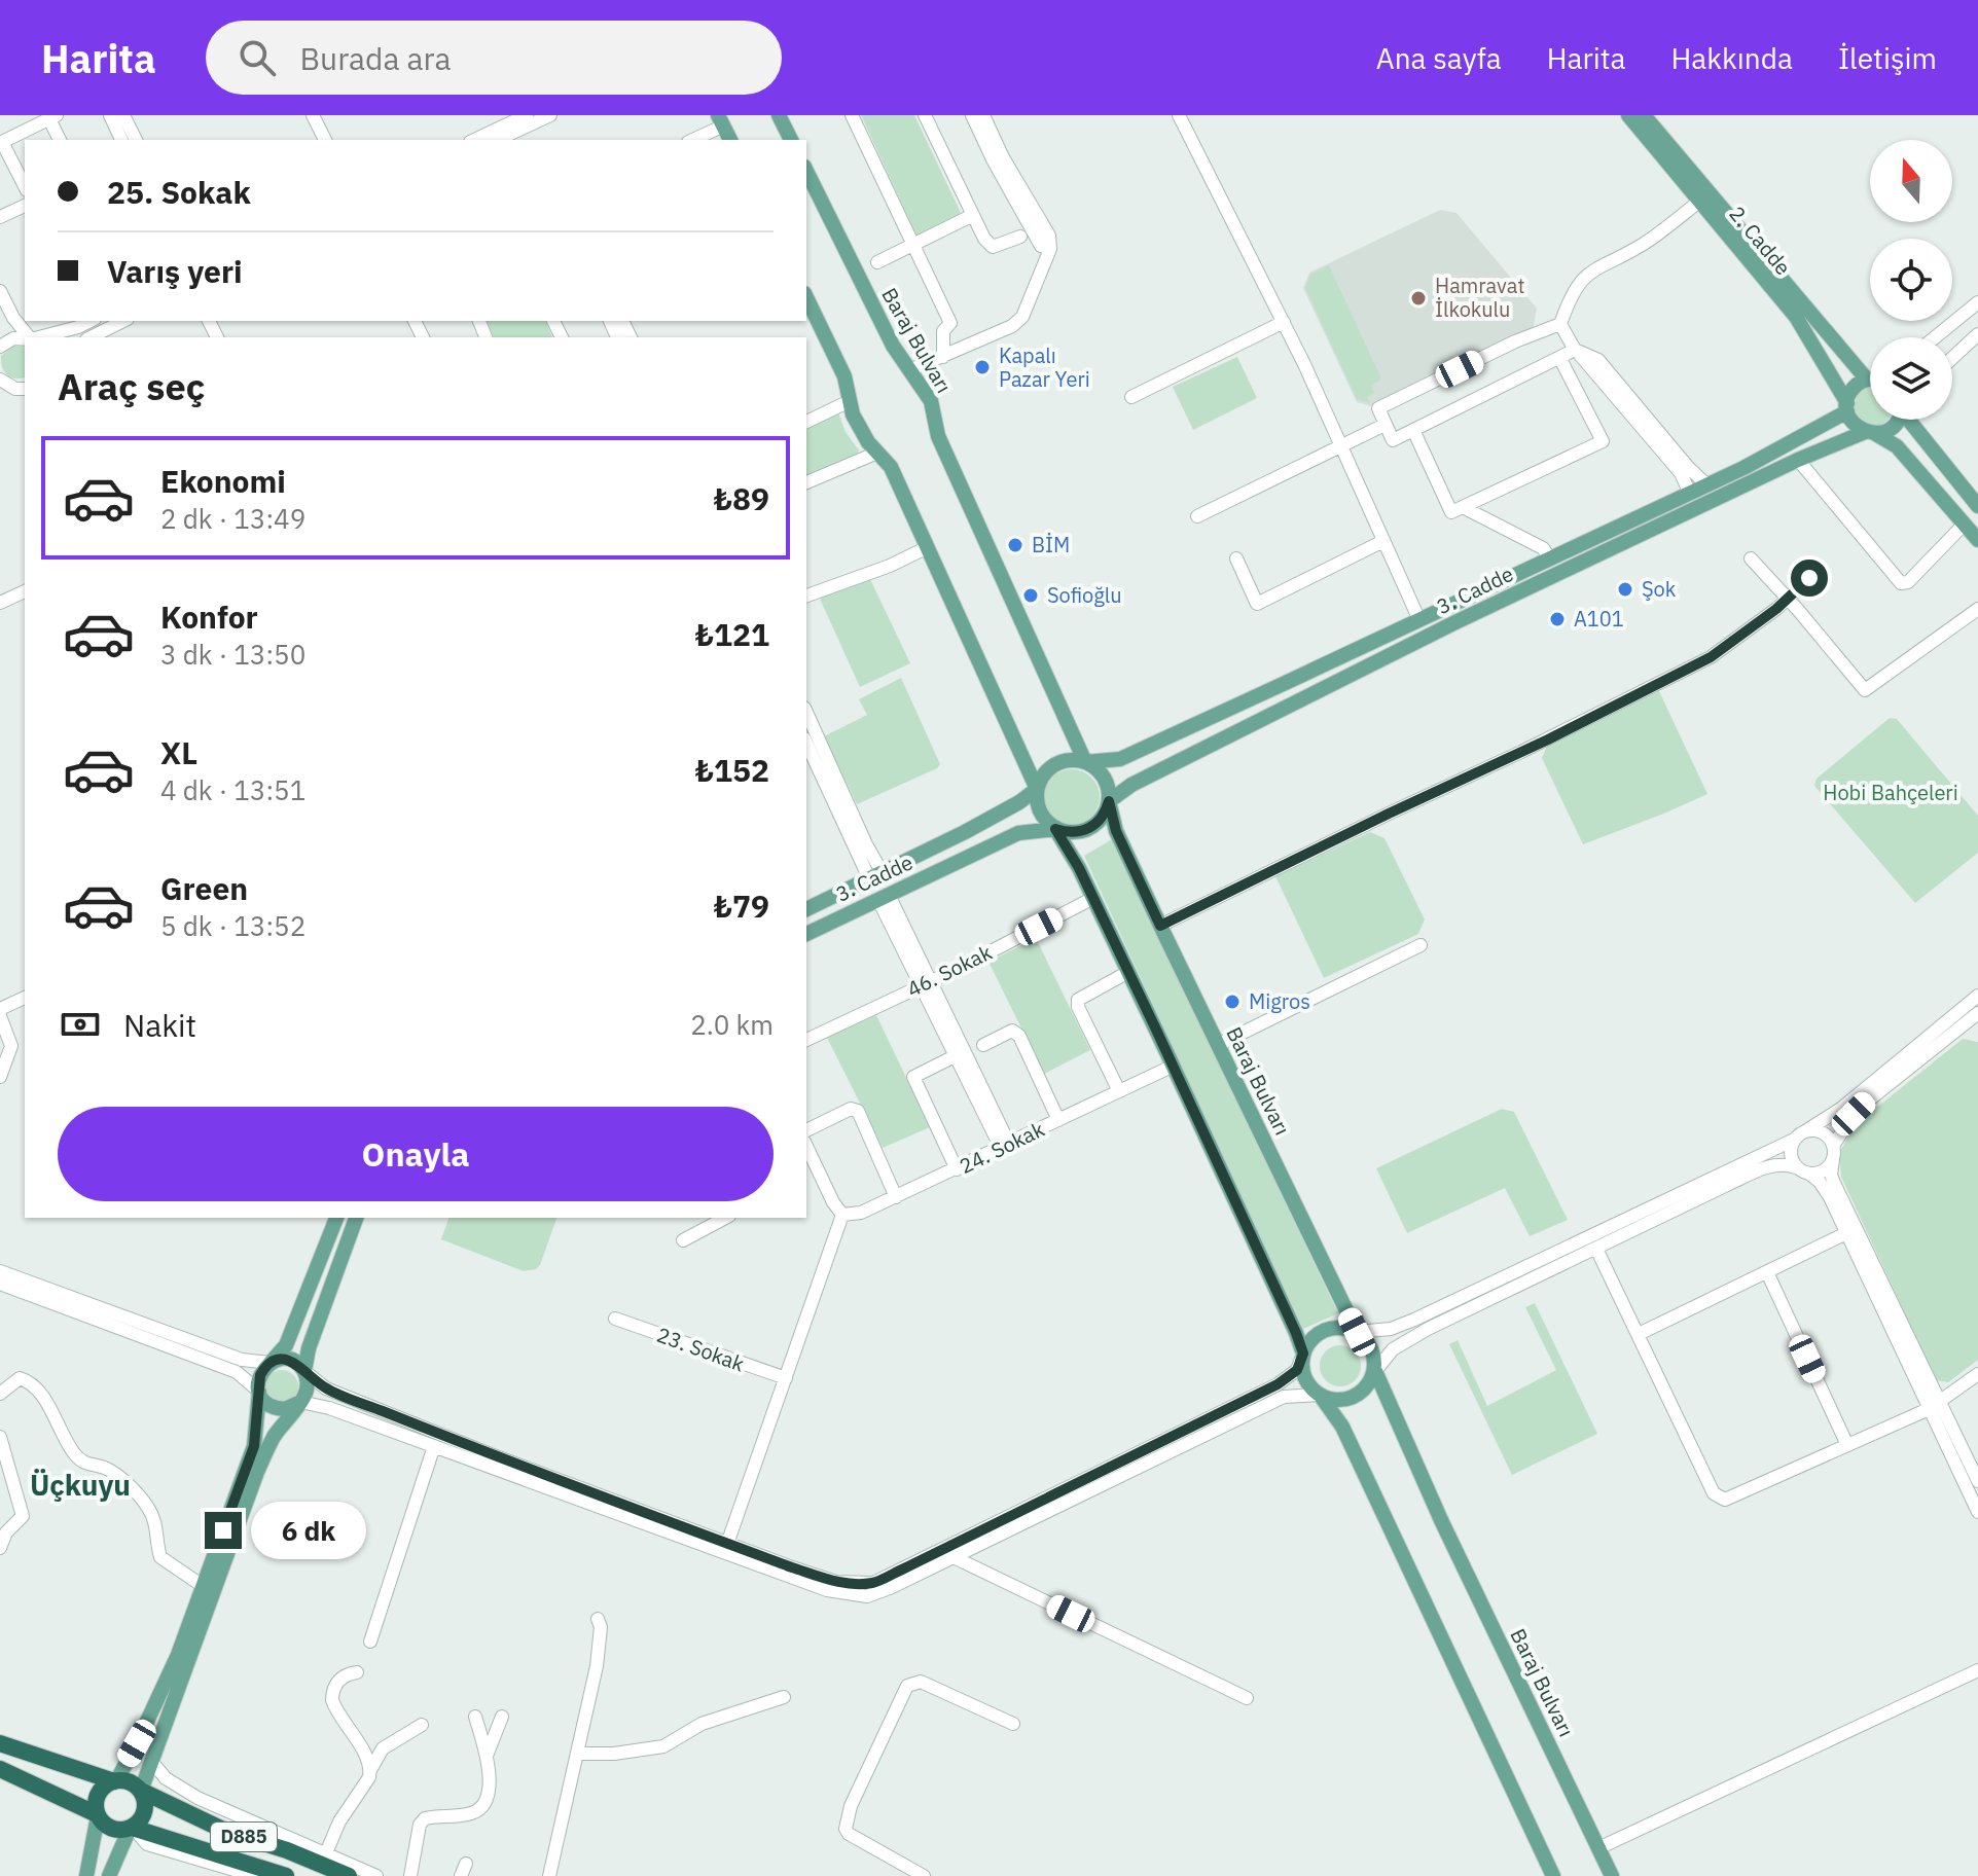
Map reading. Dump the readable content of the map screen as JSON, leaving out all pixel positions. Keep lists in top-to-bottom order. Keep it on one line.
{"streets":{"highway":["D885"],"main road":["2. Cadde","Baraj Bulvarı","3. Cadde"],"street":["46. Sokak","24. Sokak","23. Sokak"]},"crossings":[["2. Cadde","3. Cadde"],["Baraj Bulvarı","3. Cadde"]],"districts":["Üçkuyu"],"parks":["Hobi Bahçeleri"],"places":["Hamravat İlkokulu","Kapalı Pazar Yeri","BİM","Şok","Sofioğlu","A101","Migros"],"north":"top","page":{"header":"Harita","search":"Burada ara","nav":["Ana sayfa","Harita","Hakkında","İletişim"],"banner":["25. Sokak","Varış yeri"],"heading":"Araç seç","list":[{"name":"Ekonomi","note":"2 dk · 13:49","value":"₺89"},{"name":"Konfor","note":"3 dk · 13:50","value":"₺121"},{"name":"XL","note":"4 dk · 13:51","value":"₺152"},{"name":"Green","note":"5 dk · 13:52","value":"₺79"}],"pay":["Nakit","2.0 km"],"buttons":"Onayla","bubble":"6 dk"}}
